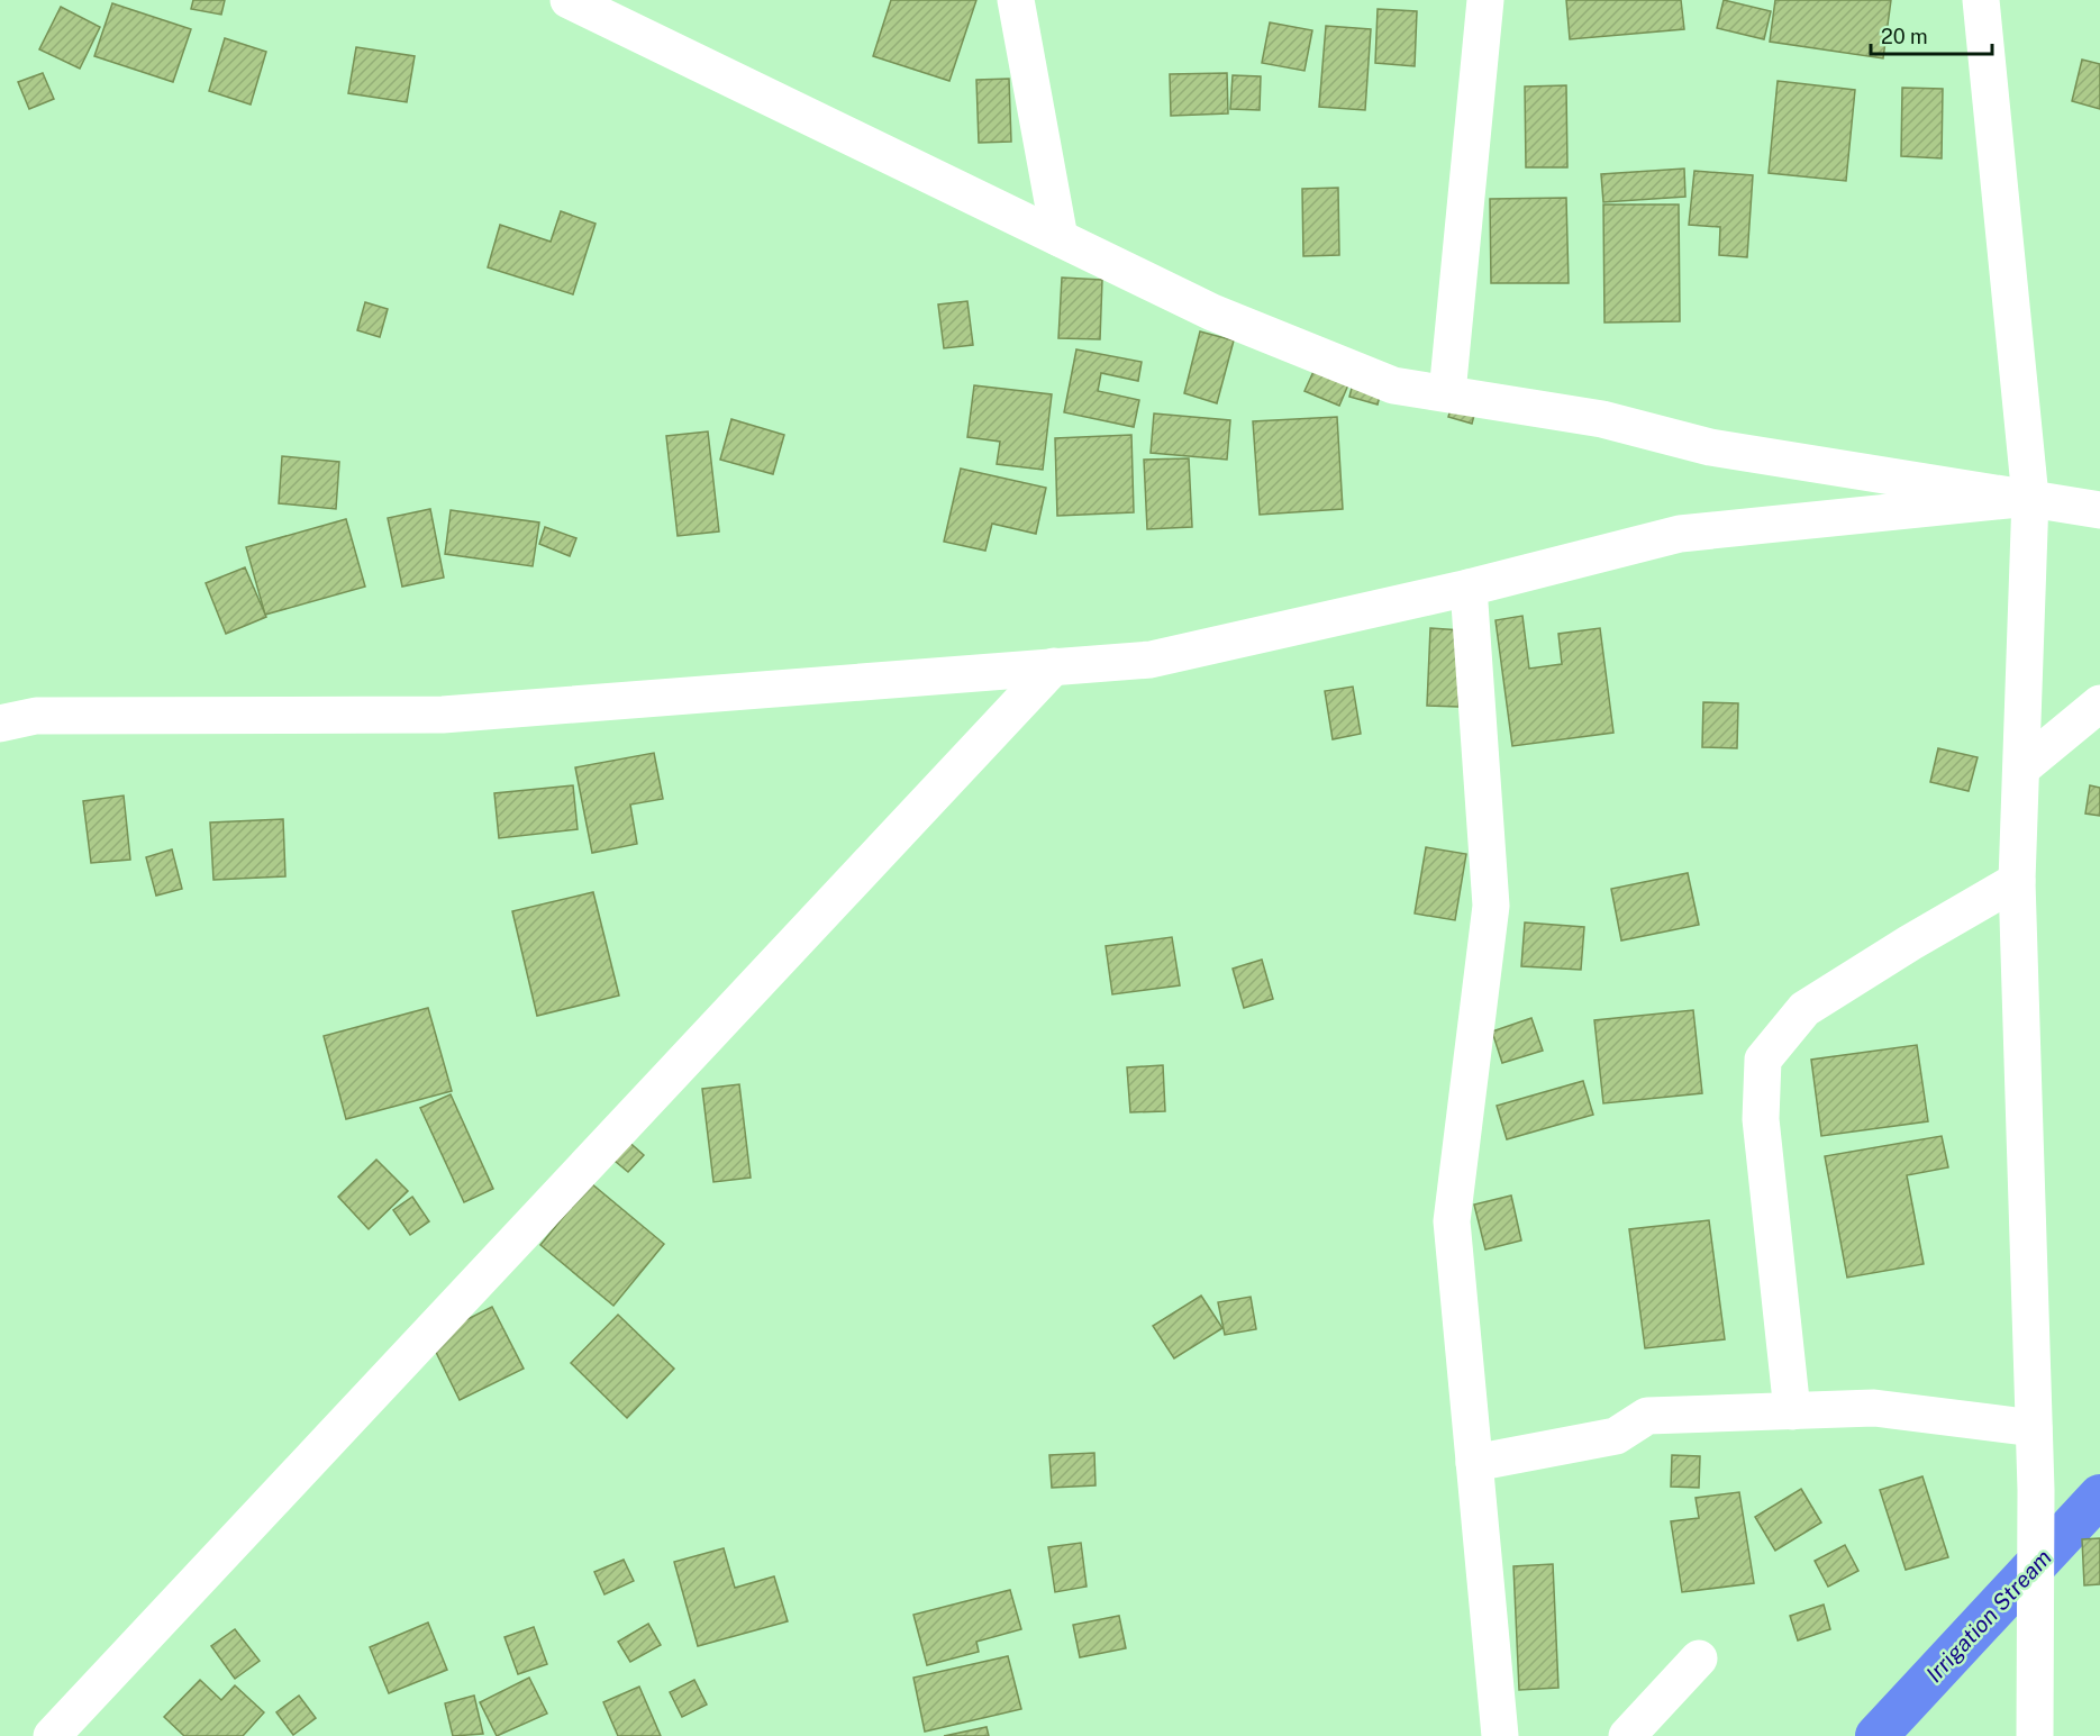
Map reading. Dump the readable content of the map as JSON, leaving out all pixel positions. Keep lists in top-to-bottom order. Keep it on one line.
{"water":["Irrigation Stream"],"scale_bar":"20 m"}
